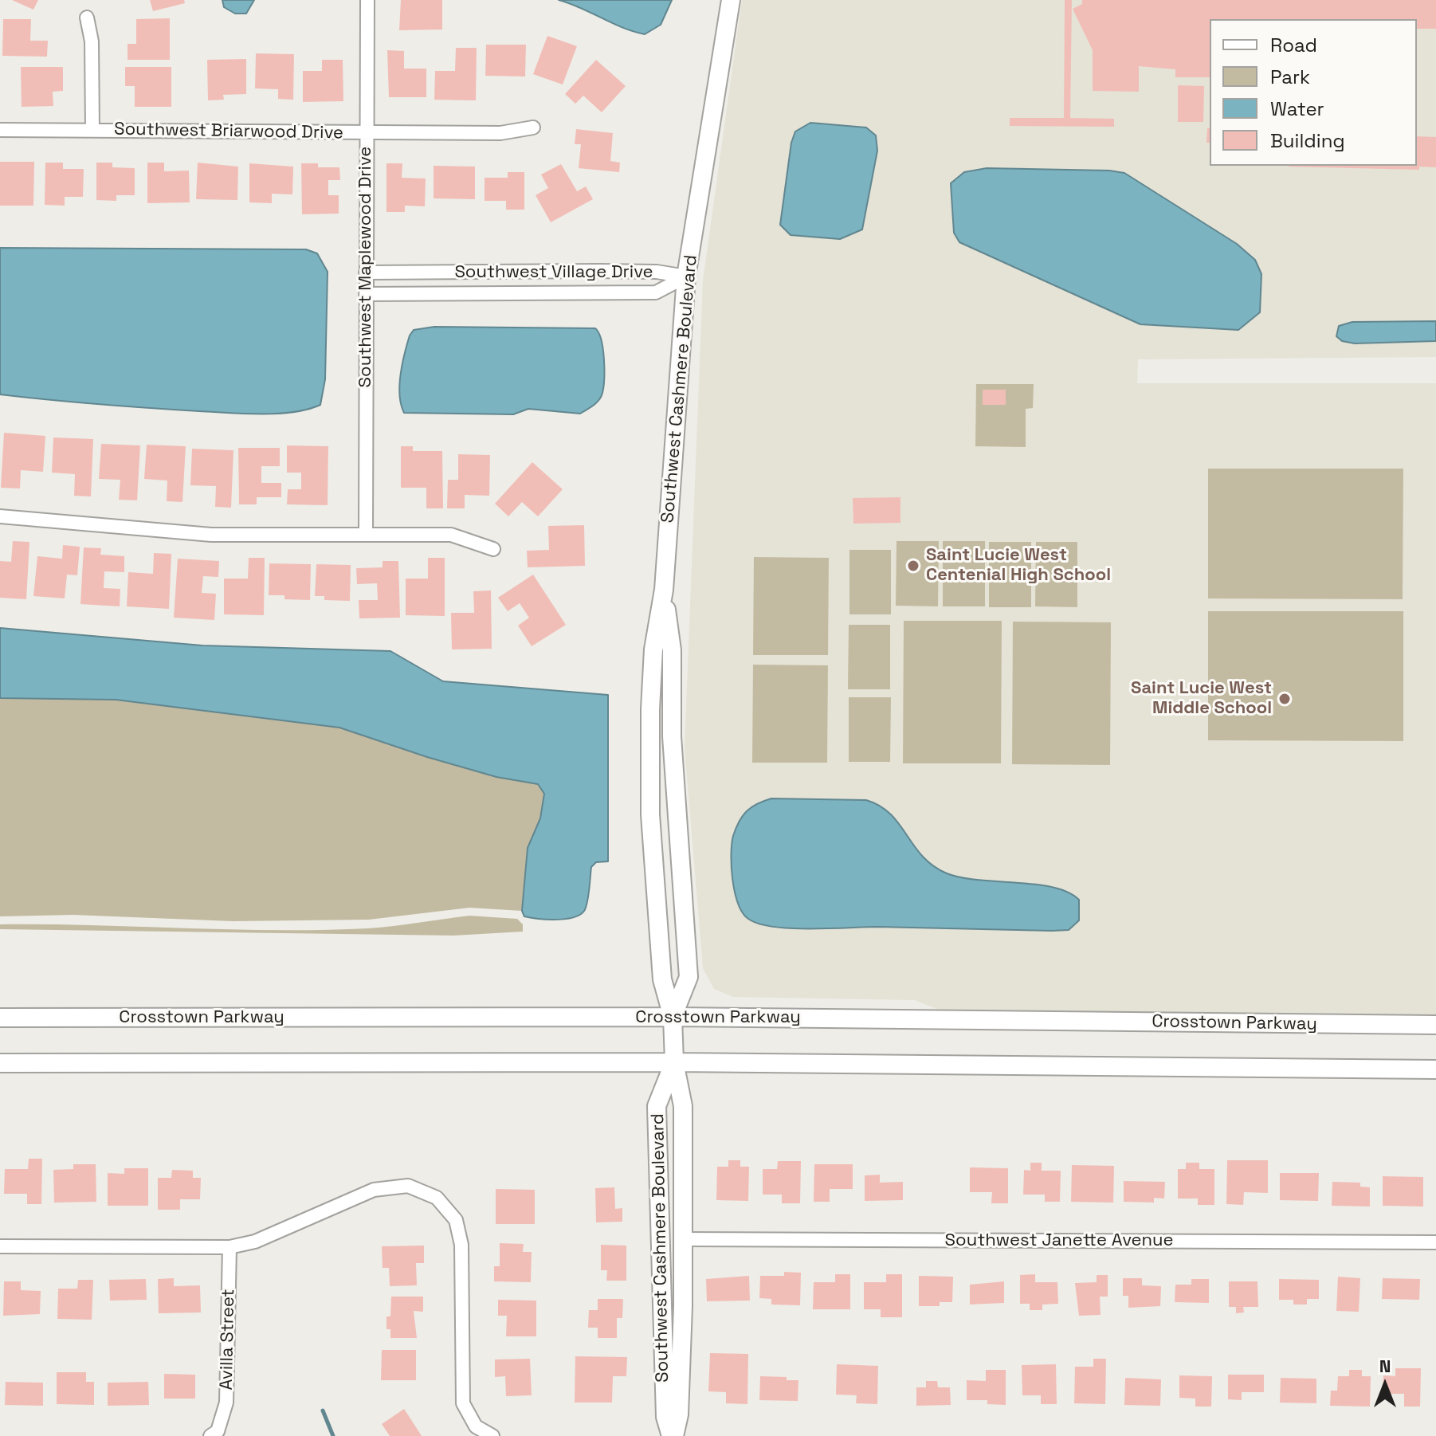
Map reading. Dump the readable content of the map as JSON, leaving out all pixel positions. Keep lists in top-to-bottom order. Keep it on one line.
{"streets":{"main road":["Southwest Cashmere Boulevard","Crosstown Parkway"],"street":["Southwest Briarwood Drive","Southwest Maplewood Drive","Southwest Village Drive","Southwest Janette Avenue","Avilla Street"]},"crossings":[["Southwest Briarwood Drive","Southwest Maplewood Drive"],["Southwest Maplewood Drive","Southwest Village Drive"],["Southwest Village Drive","Southwest Cashmere Boulevard"],["Southwest Cashmere Boulevard","Crosstown Parkway"],["Southwest Cashmere Boulevard","Southwest Janette Avenue"]],"places":["Saint Lucie West Centenial High School","Saint Lucie West Middle School"],"legend":["Road","Park","Water","Building"],"north":"top"}
